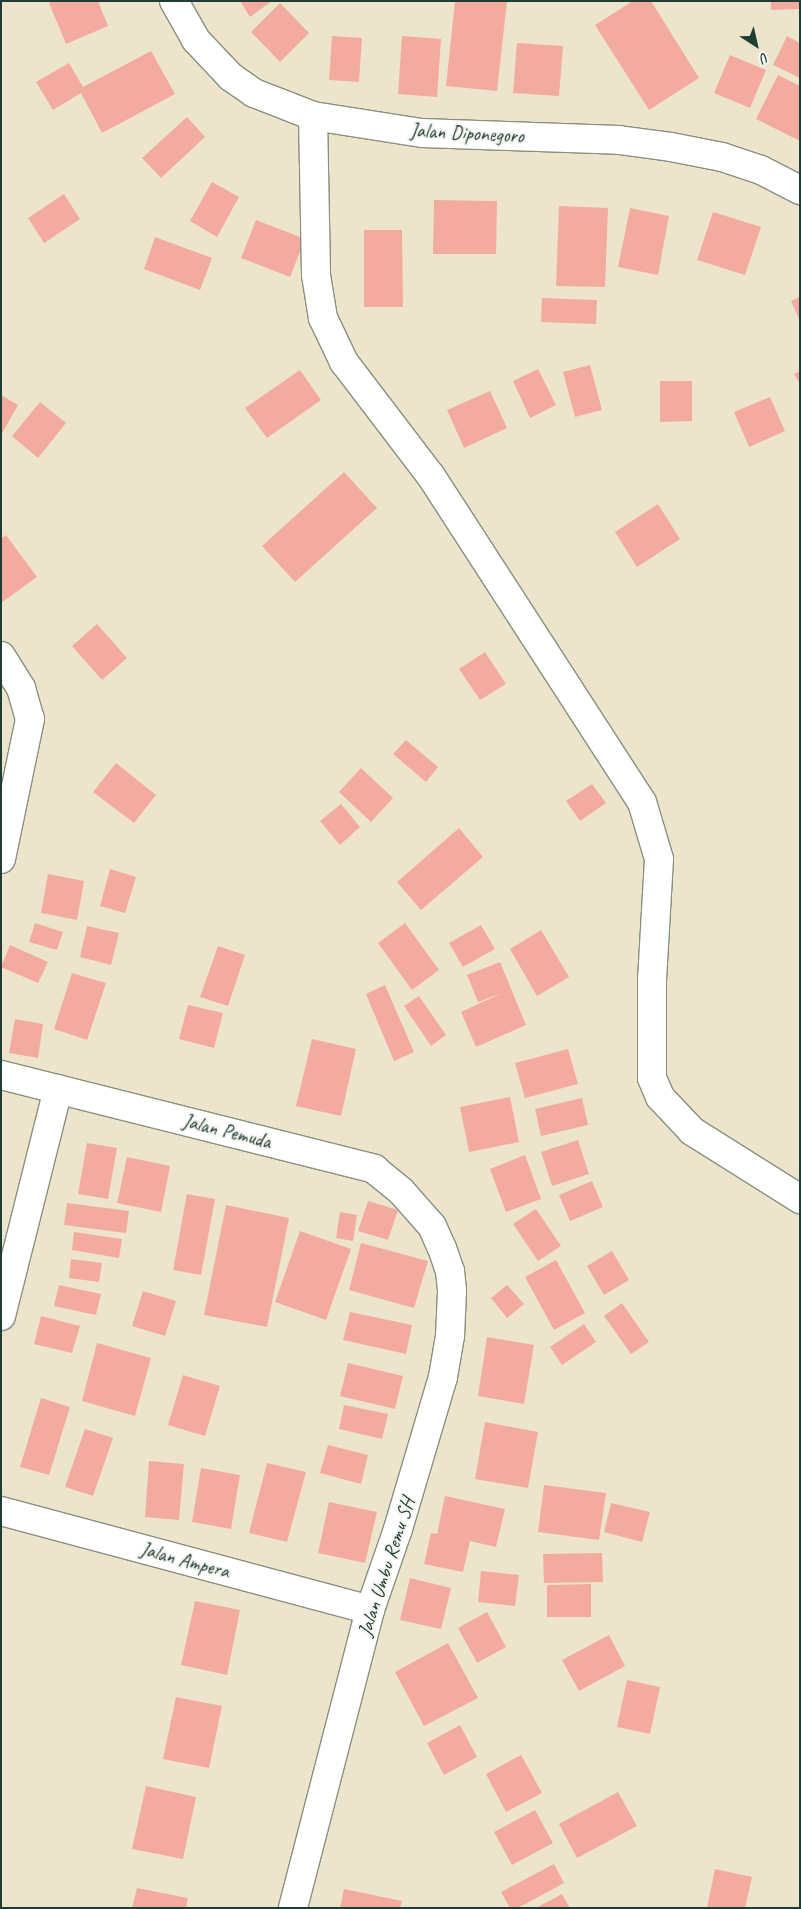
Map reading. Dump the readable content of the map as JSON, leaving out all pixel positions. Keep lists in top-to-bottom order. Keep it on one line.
{"streets":{"main road":["Jalan Diponegoro","Jalan Pemuda","Jalan Ampera","Jalan Umbu Remu SH"]},"crossings":[["Jalan Pemuda","Jalan Umbu Remu SH"],["Jalan Ampera","Jalan Umbu Remu SH"]],"north":"bottom right"}
